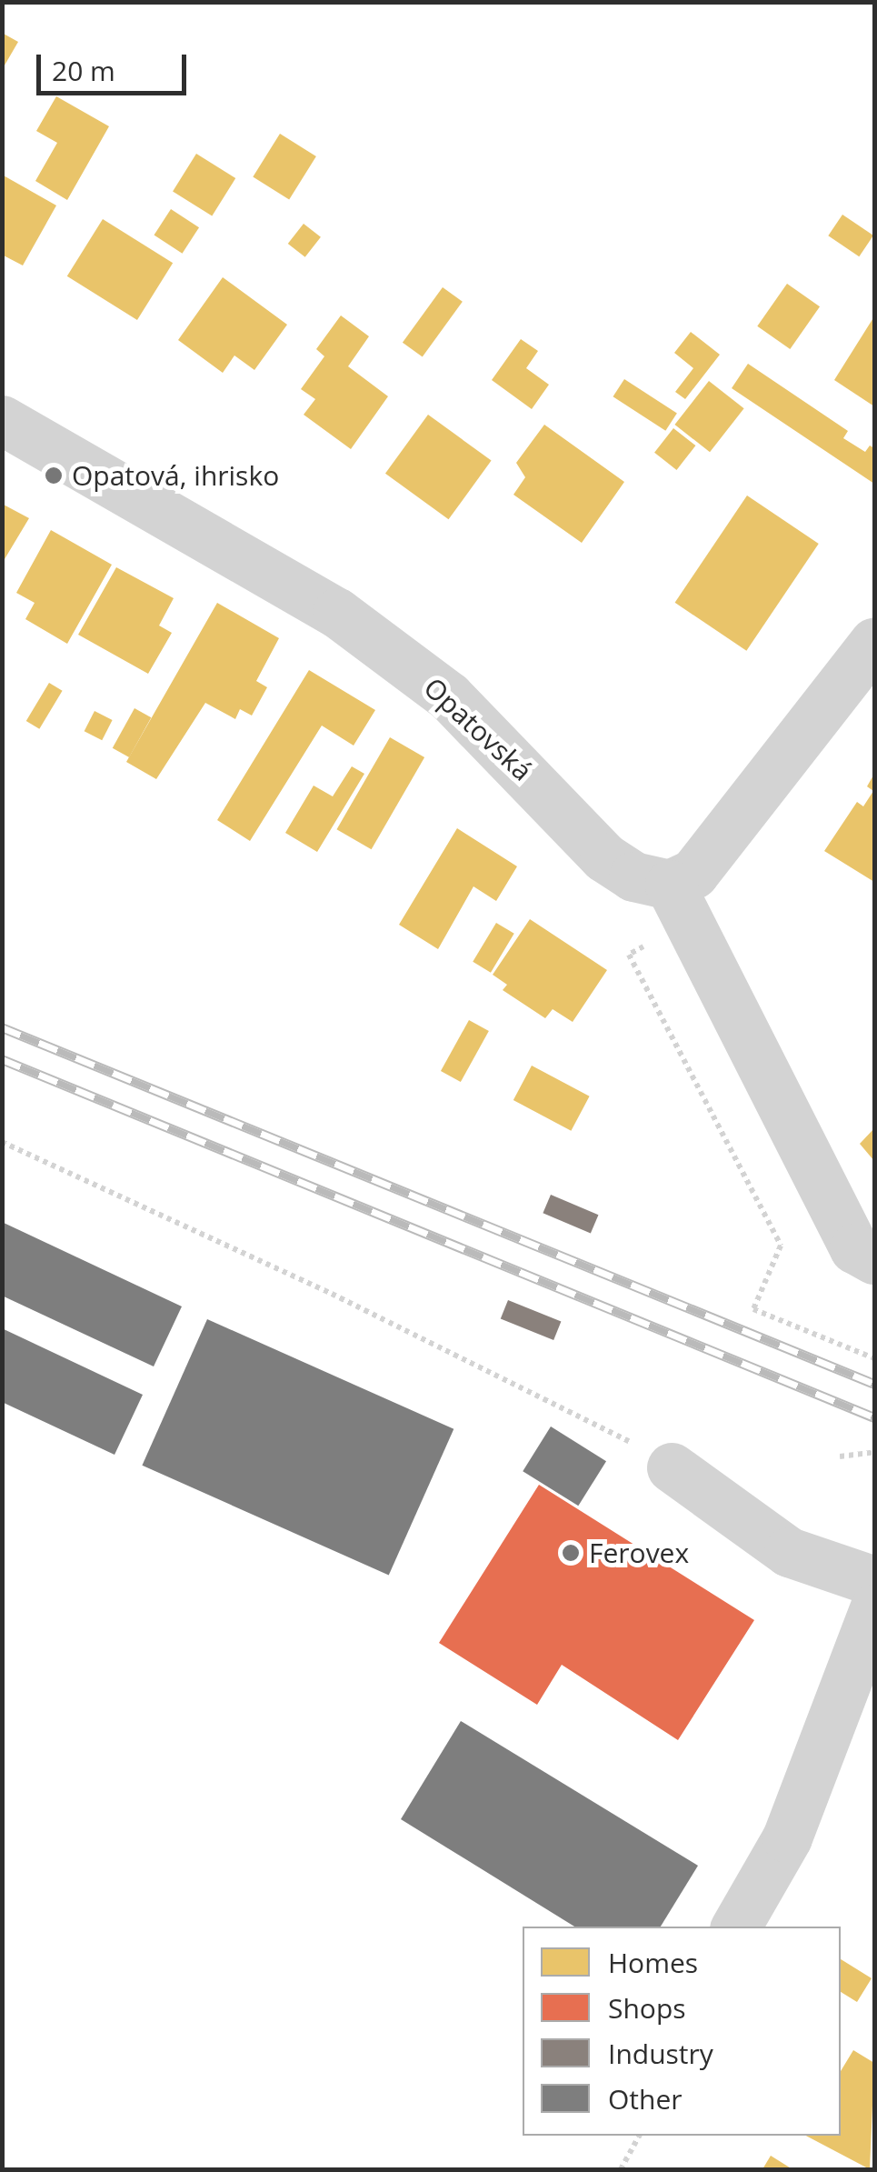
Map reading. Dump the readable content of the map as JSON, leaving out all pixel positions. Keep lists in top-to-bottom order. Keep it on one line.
{"streets":{"street":["Opatovská"]},"places":["Opatová, ihrisko","Ferovex"],"legend":["Homes","Shops","Industry","Other"],"scale_bar":"20 m"}
